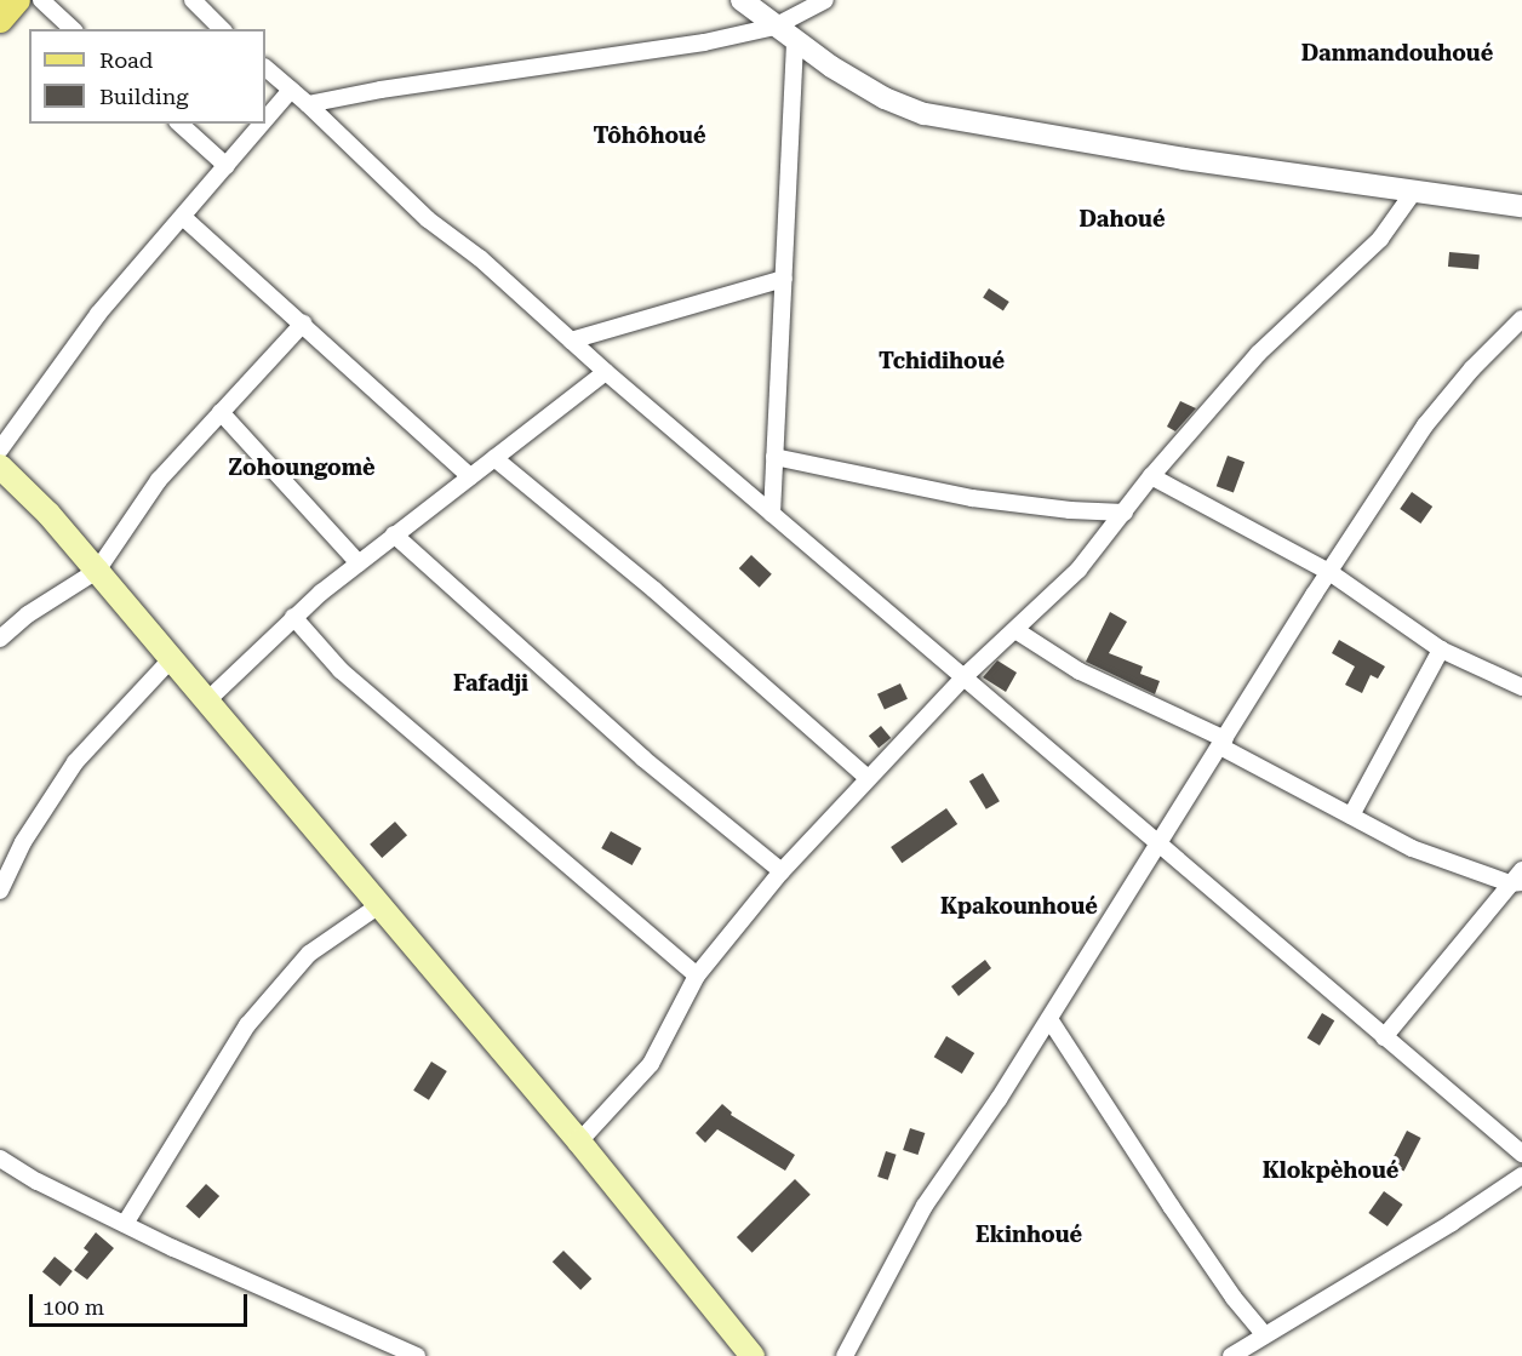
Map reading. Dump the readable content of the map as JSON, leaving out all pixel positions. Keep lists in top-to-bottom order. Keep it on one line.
{"districts":["Danmandouhoué","Tôhôhoué","Dahoué","Tchidihoué","Zohoungomè","Fafadji","Kpakounhoué","Klokpèhoué","Ekinhoué"],"legend":["Road","Building"],"scale_bar":"100 m"}
